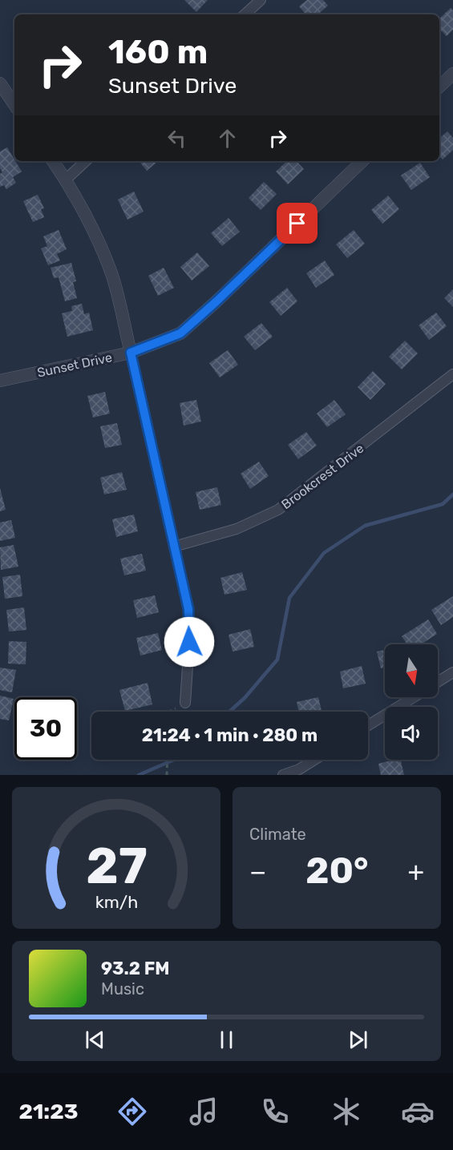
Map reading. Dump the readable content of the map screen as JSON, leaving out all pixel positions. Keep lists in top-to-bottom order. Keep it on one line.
{"streets":{"street":["Sunset Drive","Brookcrest Drive"]},"north":"bottom","page":{"turn":["160 m","Sunset Drive"],"limit":"30","trip":"21:24 · 1 min · 280 m","tile":"Climate","heat":["−","20°","+"],"song":["93.2 FM","Music"],"tabs":"21:23","gauge":["27","km/h"]}}
